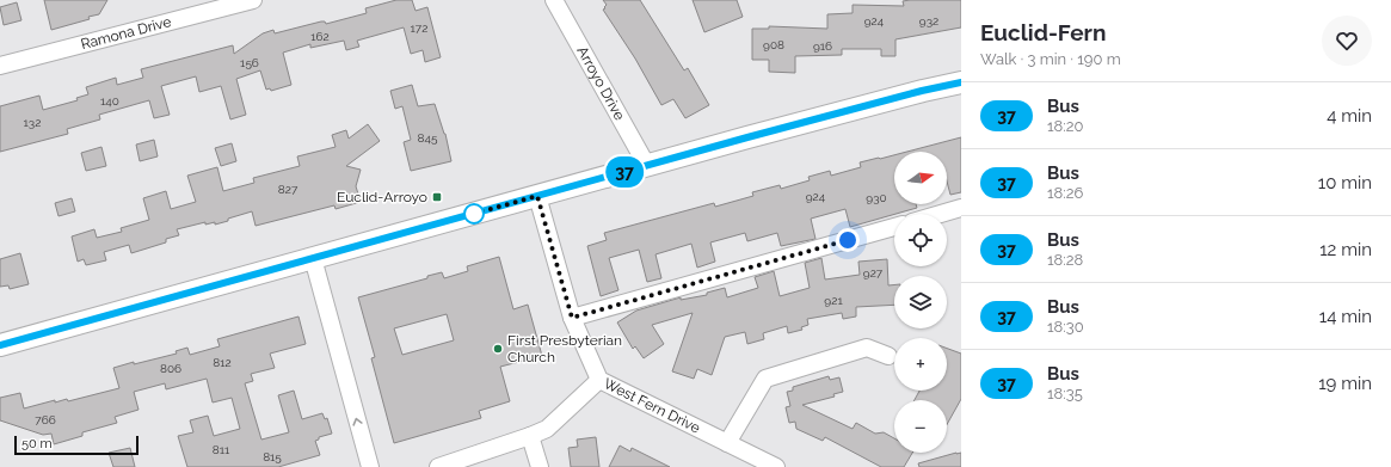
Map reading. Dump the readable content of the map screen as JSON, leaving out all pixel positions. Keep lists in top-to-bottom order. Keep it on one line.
{"streets":{"street":["Ramona Drive","Arroyo Drive","West Fern Drive"]},"places":{"transit":["Euclid-Arroyo"],"other":["First Presbyterian Church"]},"lines":["bus line 37"],"house_numbers":["924","932","172","162","908","916","156","140","132","845","827","924","930","927","921","812","806","766","811","815"],"scale_bar":"50 m","north":"right","page":{"on_map":"37","heading":["Euclid-Fern","Walk · 3 min · 190 m"],"list":[{"mark":"37","name":"Bus","note":"18:20","value":"4 min"},{"mark":"37","name":"Bus","note":"18:26","value":"10 min"},{"mark":"37","name":"Bus","note":"18:28","value":"12 min"},{"mark":"37","name":"Bus","note":"18:30","value":"14 min"},{"mark":"37","name":"Bus","note":"18:35","value":"19 min"}],"map_buttons":["+","−"],"scale":"50 m"}}
